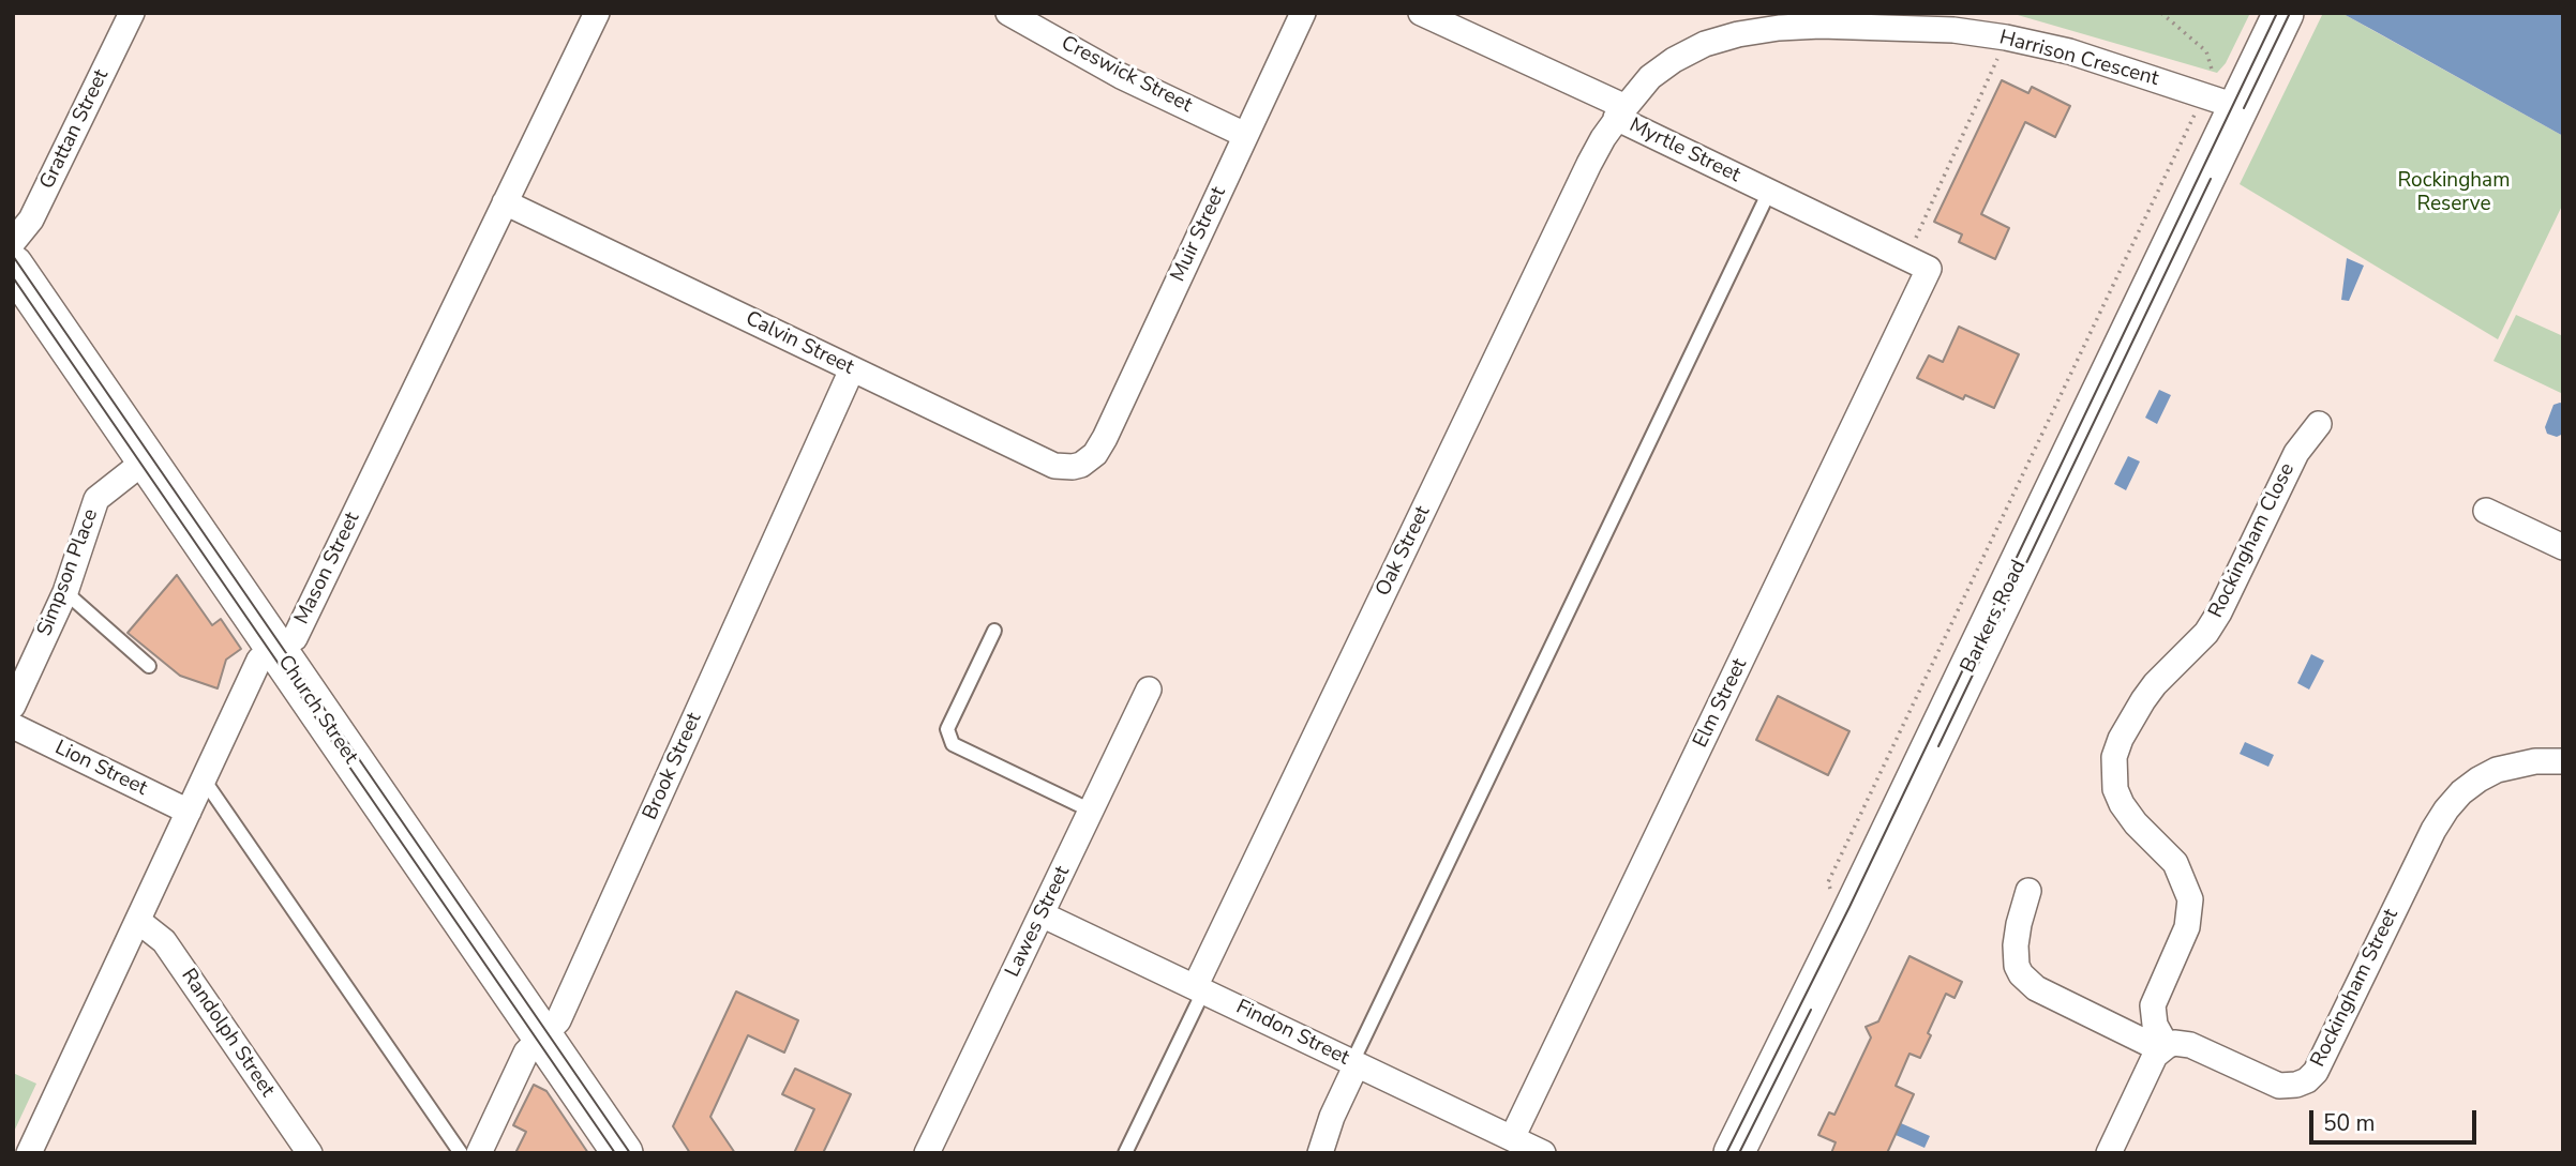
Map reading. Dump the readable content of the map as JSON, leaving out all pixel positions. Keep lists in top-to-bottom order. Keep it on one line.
{"streets":{"main road":["Barkers Road","Church Street"],"street":["Harrison Crescent","Creswick Street","Grattan Street","Myrtle Street","Muir Street","Calvin Street","Rockingham Close","Oak Street","Mason Street","Simpson Place","Elm Street","Brook Street","Lion Street","Lawes Street","Rockingham Street","Randolph Street","Findon Street"]},"crossings":[["Harrison Crescent","Myrtle Street"],["Harrison Crescent","Oak Street"],["Harrison Crescent","Barkers Road"],["Creswick Street","Muir Street"],["Myrtle Street","Oak Street"],["Myrtle Street","Elm Street"],["Muir Street","Calvin Street"],["Calvin Street","Mason Street"],["Calvin Street","Brook Street"],["Rockingham Close","Rockingham Street"],["Oak Street","Findon Street"],["Mason Street","Church Street"],["Mason Street","Lion Street"],["Mason Street","Randolph Street"],["Simpson Place","Church Street"],["Elm Street","Findon Street"],["Church Street","Brook Street"],["Lawes Street","Findon Street"]],"parks":["Rockingham Reserve"],"scale_bar":"50 m"}
